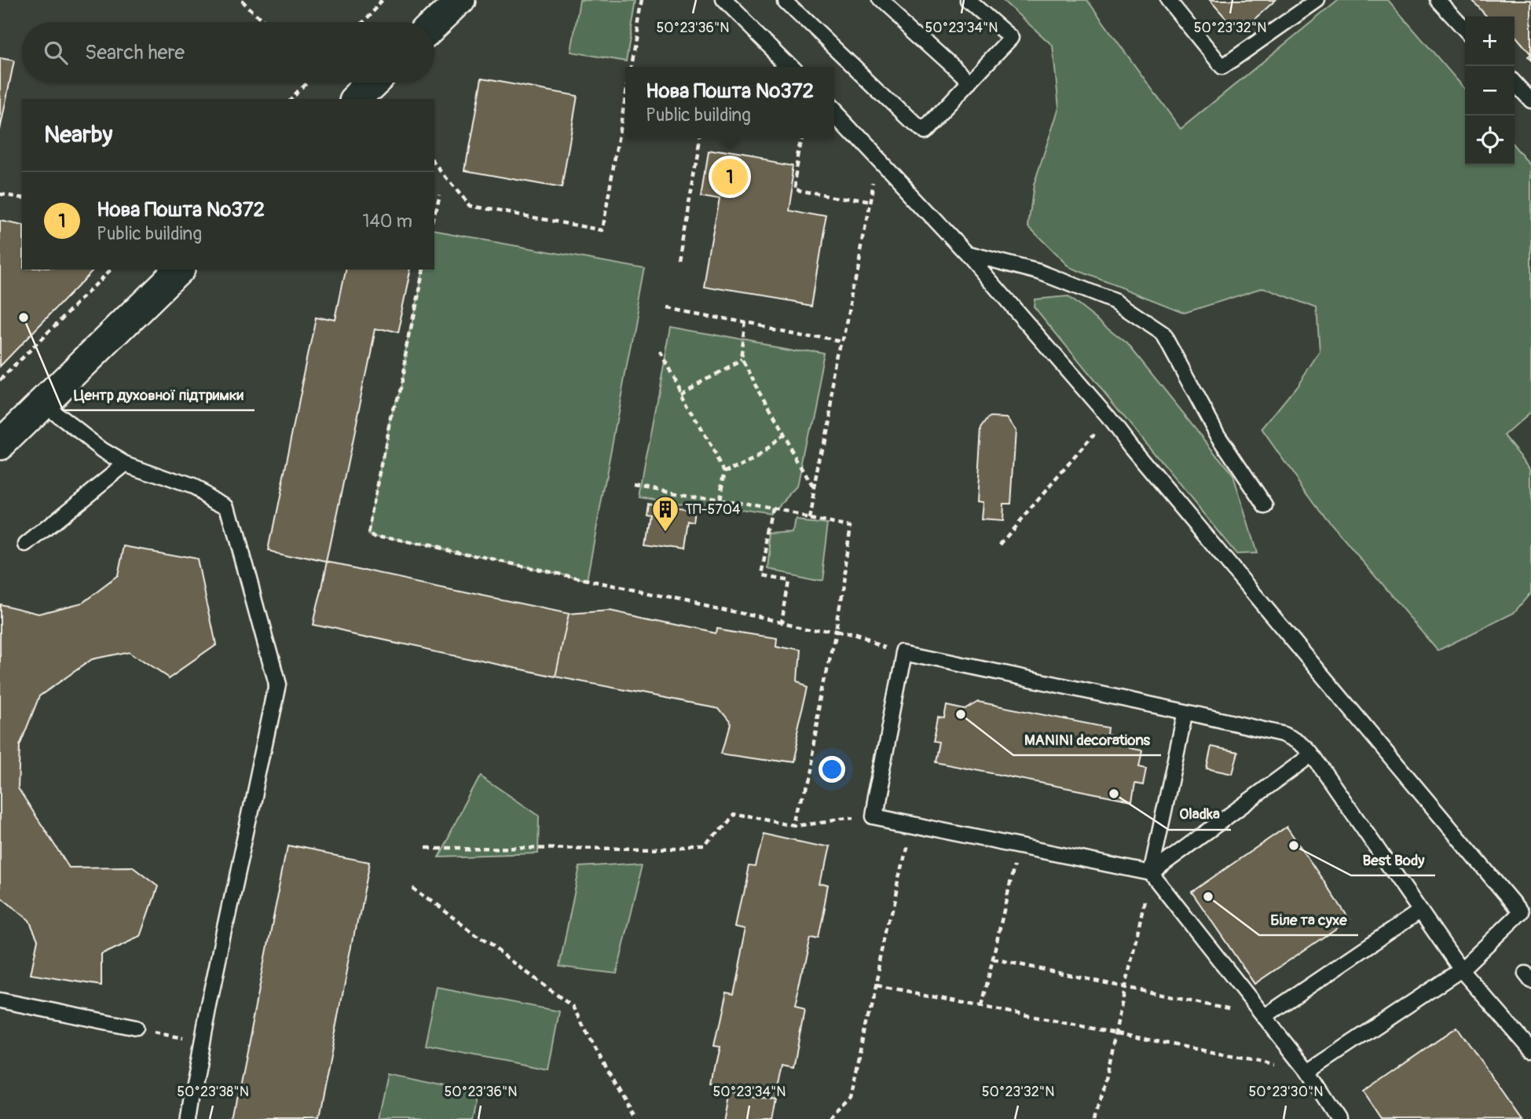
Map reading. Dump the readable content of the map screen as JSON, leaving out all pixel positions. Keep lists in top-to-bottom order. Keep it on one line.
{"places":{"other":["Центр духовної підтримки","MANINI decorations","Oladka","Best Body","Біле та сухе"],"building":["ТП-5704"]},"page":{"map_buttons":["+","−"],"search":"Search here","popup":["Нова Пошта №372","Public building"],"heading":"Nearby","pins":"1","list":[{"mark":"1","name":"Нова Пошта №372","note":"Public building","value":"140 m"}]},"coordinates":["50°23'36\"N","50°23'34\"N","50°23'32\"N","50°23'38\"N","50°23'30\"N"]}
